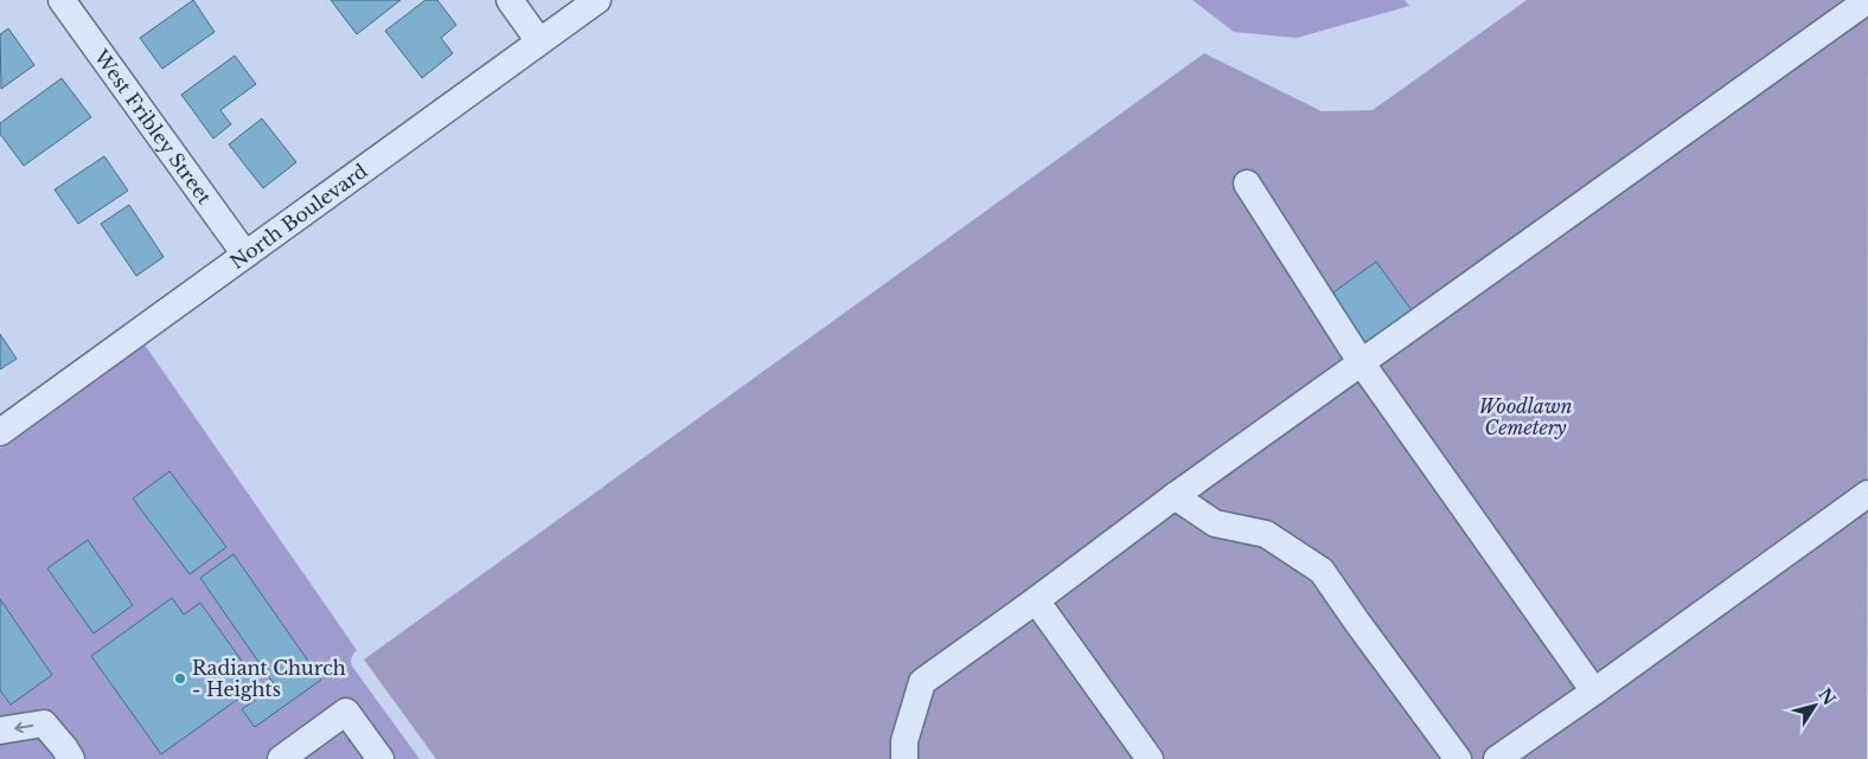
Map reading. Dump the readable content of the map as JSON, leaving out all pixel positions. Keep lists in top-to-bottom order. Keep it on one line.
{"streets":{"street":["West Fribley Street","North Boulevard"]},"crossings":[["West Fribley Street","North Boulevard"]],"parks":["Woodlawn Cemetery"],"places":["Radiant Church - Heights"],"north":"top right"}
